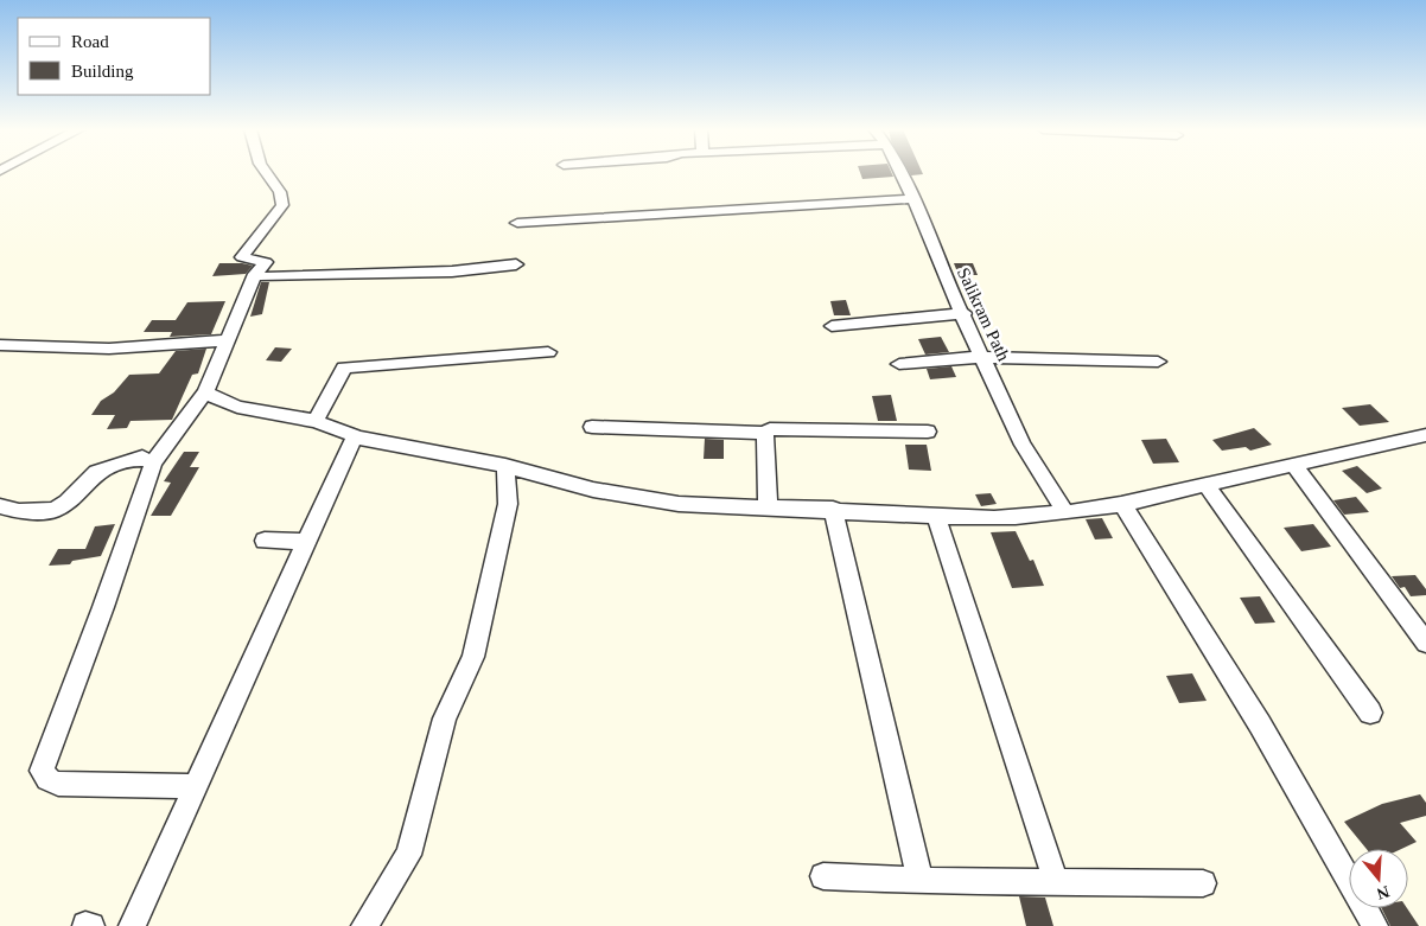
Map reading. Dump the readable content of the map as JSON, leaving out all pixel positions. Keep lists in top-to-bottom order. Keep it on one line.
{"streets":{"street":["Salikram Path"]},"legend":["Road","Building"],"north":"bottom"}
